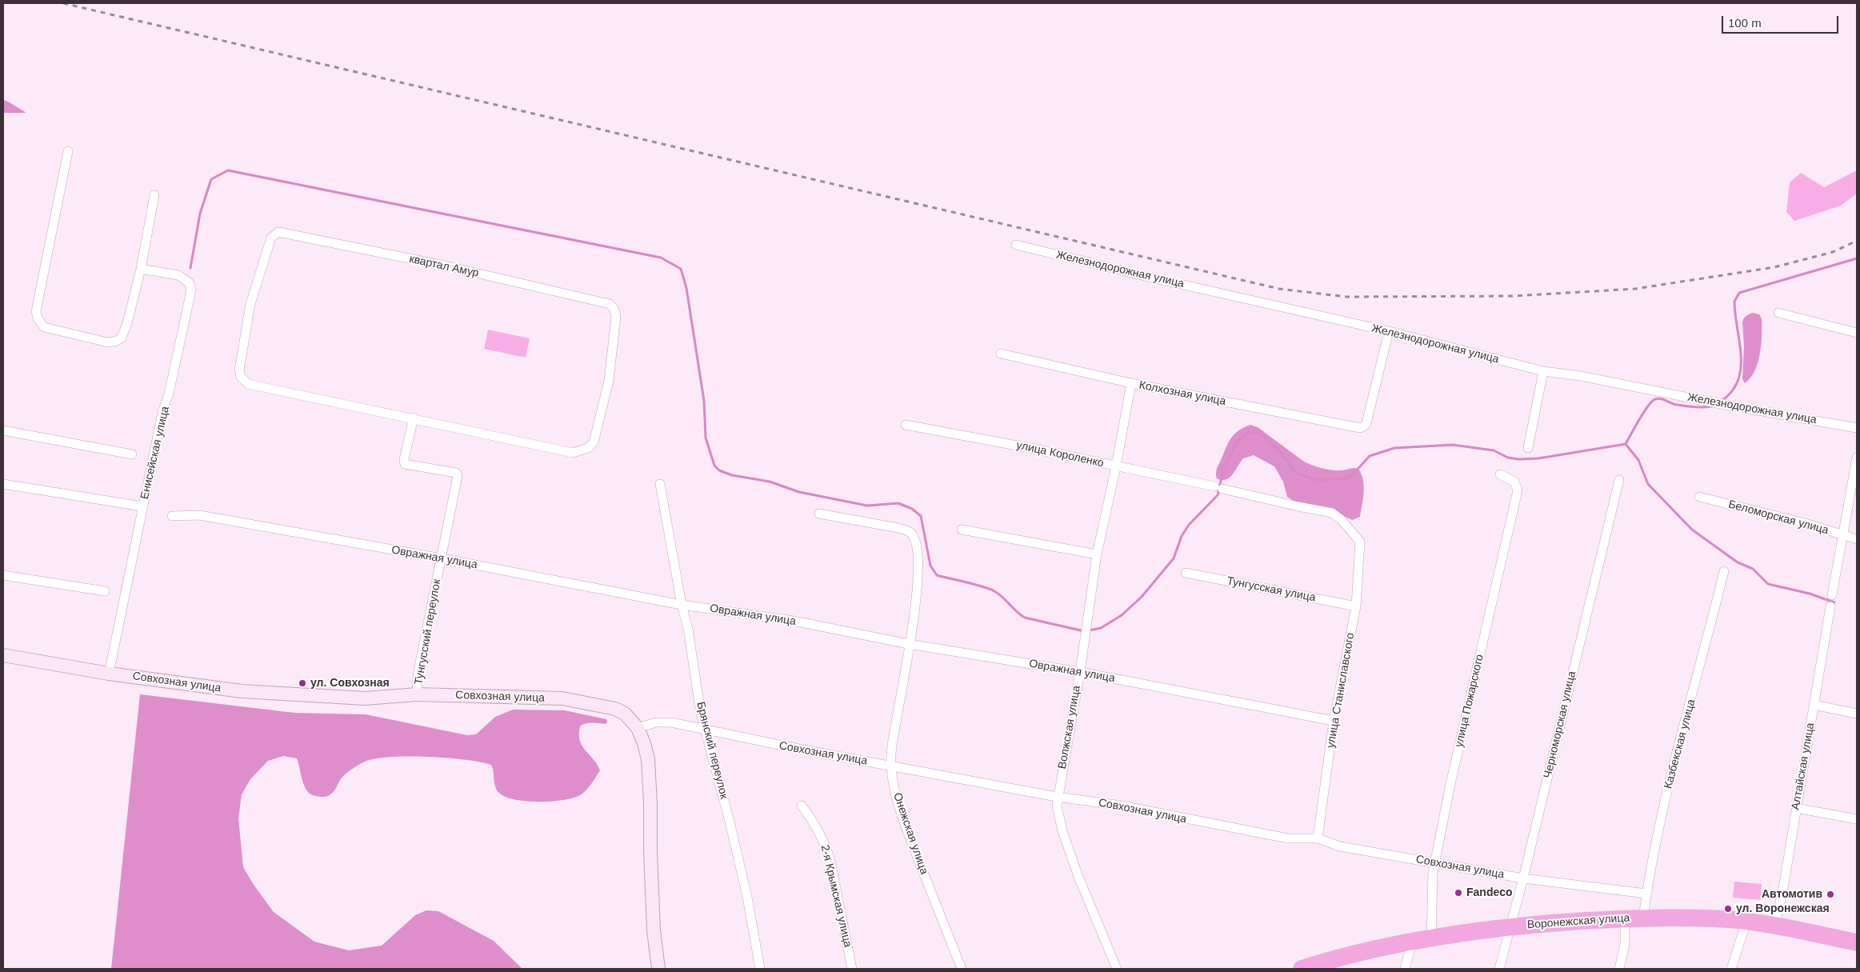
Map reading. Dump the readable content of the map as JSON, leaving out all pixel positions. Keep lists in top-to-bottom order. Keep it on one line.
{"streets":{"highway":["Воронежская улица"],"main road":["Совхозная улица"],"street":["квартал Амур","Железнодорожная улица","Колхозная улица","Енисейская улица","улица Короленко","Беломорская улица","Овражная улица","Тунгусская улица","Тунгусский переулок","улица Станиславского","улица Пожарского","Черноморская улица","Волжская улица","Казбекская улица","Брянский переулок","Алтайская улица","Онежская улица","2-я Крымская улица"]},"crossings":[["квартал Амур","Тунгусский переулок"],["Железнодорожная улица","Колхозная улица"],["Колхозная улица","Волжская улица"],["Енисейская улица","Совхозная улица"],["улица Короленко","улица Станиславского"],["улица Короленко","Волжская улица"],["Овражная улица","Тунгусский переулок"],["Овражная улица","улица Станиславского"],["Овражная улица","Волжская улица"],["Овражная улица","Брянский переулок"],["Овражная улица","Онежская улица"],["Тунгусская улица","улица Станиславского"],["Тунгусский переулок","Совхозная улица"],["Совхозная улица","улица Станиславского"],["Совхозная улица","улица Пожарского"],["Совхозная улица","Черноморская улица"],["Совхозная улица","Волжская улица"],["Совхозная улица","Казбекская улица"],["Совхозная улица","Брянский переулок"],["Совхозная улица","Онежская улица"],["улица Пожарского","Воронежская улица"],["Черноморская улица","Воронежская улица"],["Казбекская улица","Воронежская улица"],["Алтайская улица","Воронежская улица"]],"places":["ул. Совхозная","Fandeco","Автомотив","ул. Воронежская"],"scale_bar":"100 m"}
